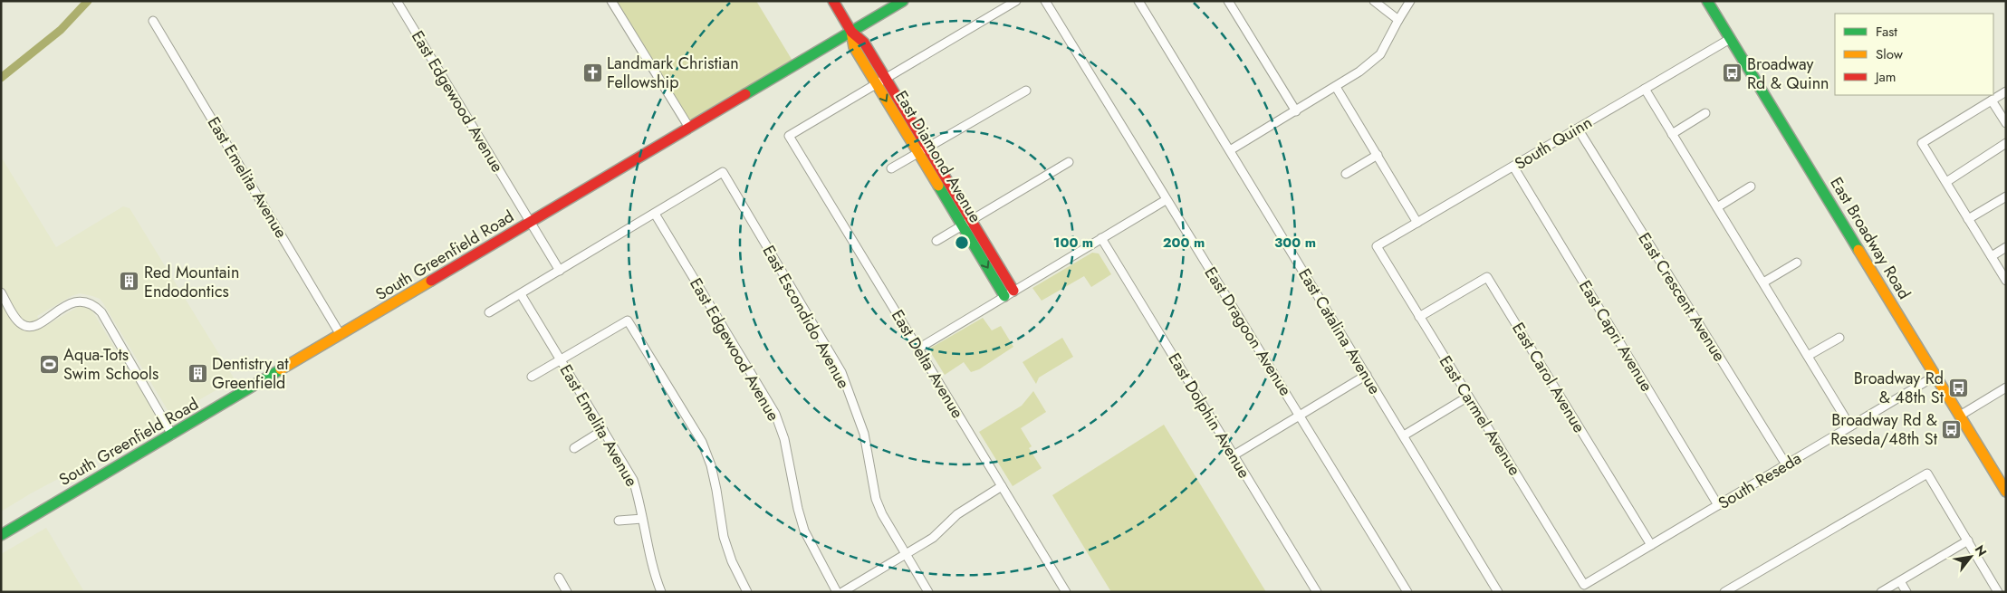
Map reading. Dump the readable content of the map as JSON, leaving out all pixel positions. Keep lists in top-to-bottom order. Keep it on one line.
{"streets":{"main road":["East Diamond Avenue","East Broadway Road","South Greenfield Road"],"street":["East Edgewood Avenue","South Quinn","East Emelita Avenue","East Crescent Avenue","East Escondido Avenue","East Dragoon Avenue","East Catalina Avenue","East Capri Avenue","East Delta Avenue","East Carol Avenue","East Dolphin Avenue","East Carmel Avenue","South Reseda"]},"crossings":[["East Edgewood Avenue","South Greenfield Road"],["East Edgewood Avenue","East Escondido Avenue"],["South Quinn","East Broadway Road"],["South Quinn","East Crescent Avenue"],["South Quinn","East Capri Avenue"],["South Quinn","East Carmel Avenue"],["East Diamond Avenue","South Greenfield Road"],["East Diamond Avenue","East Delta Avenue"],["East Emelita Avenue","South Greenfield Road"],["East Broadway Road","South Reseda"],["East Crescent Avenue","South Reseda"],["East Capri Avenue","South Reseda"],["East Carol Avenue","East Carmel Avenue"],["East Carol Avenue","South Reseda"],["East Carmel Avenue","South Reseda"]],"places":{"church":["Landmark Christian Fellowship"],"bus stop":["Broadway Rd & Quinn","Broadway Rd & 48th St","Broadway Rd & Reseda/48th St"],"building":["Red Mountain Endodontics","Dentistry at Greenfield"],"sports":["Aqua-Tots Swim Schools"]},"legend":["Fast","Slow","Jam"],"north":"top right","rings":["100 m","200 m","300 m"]}
